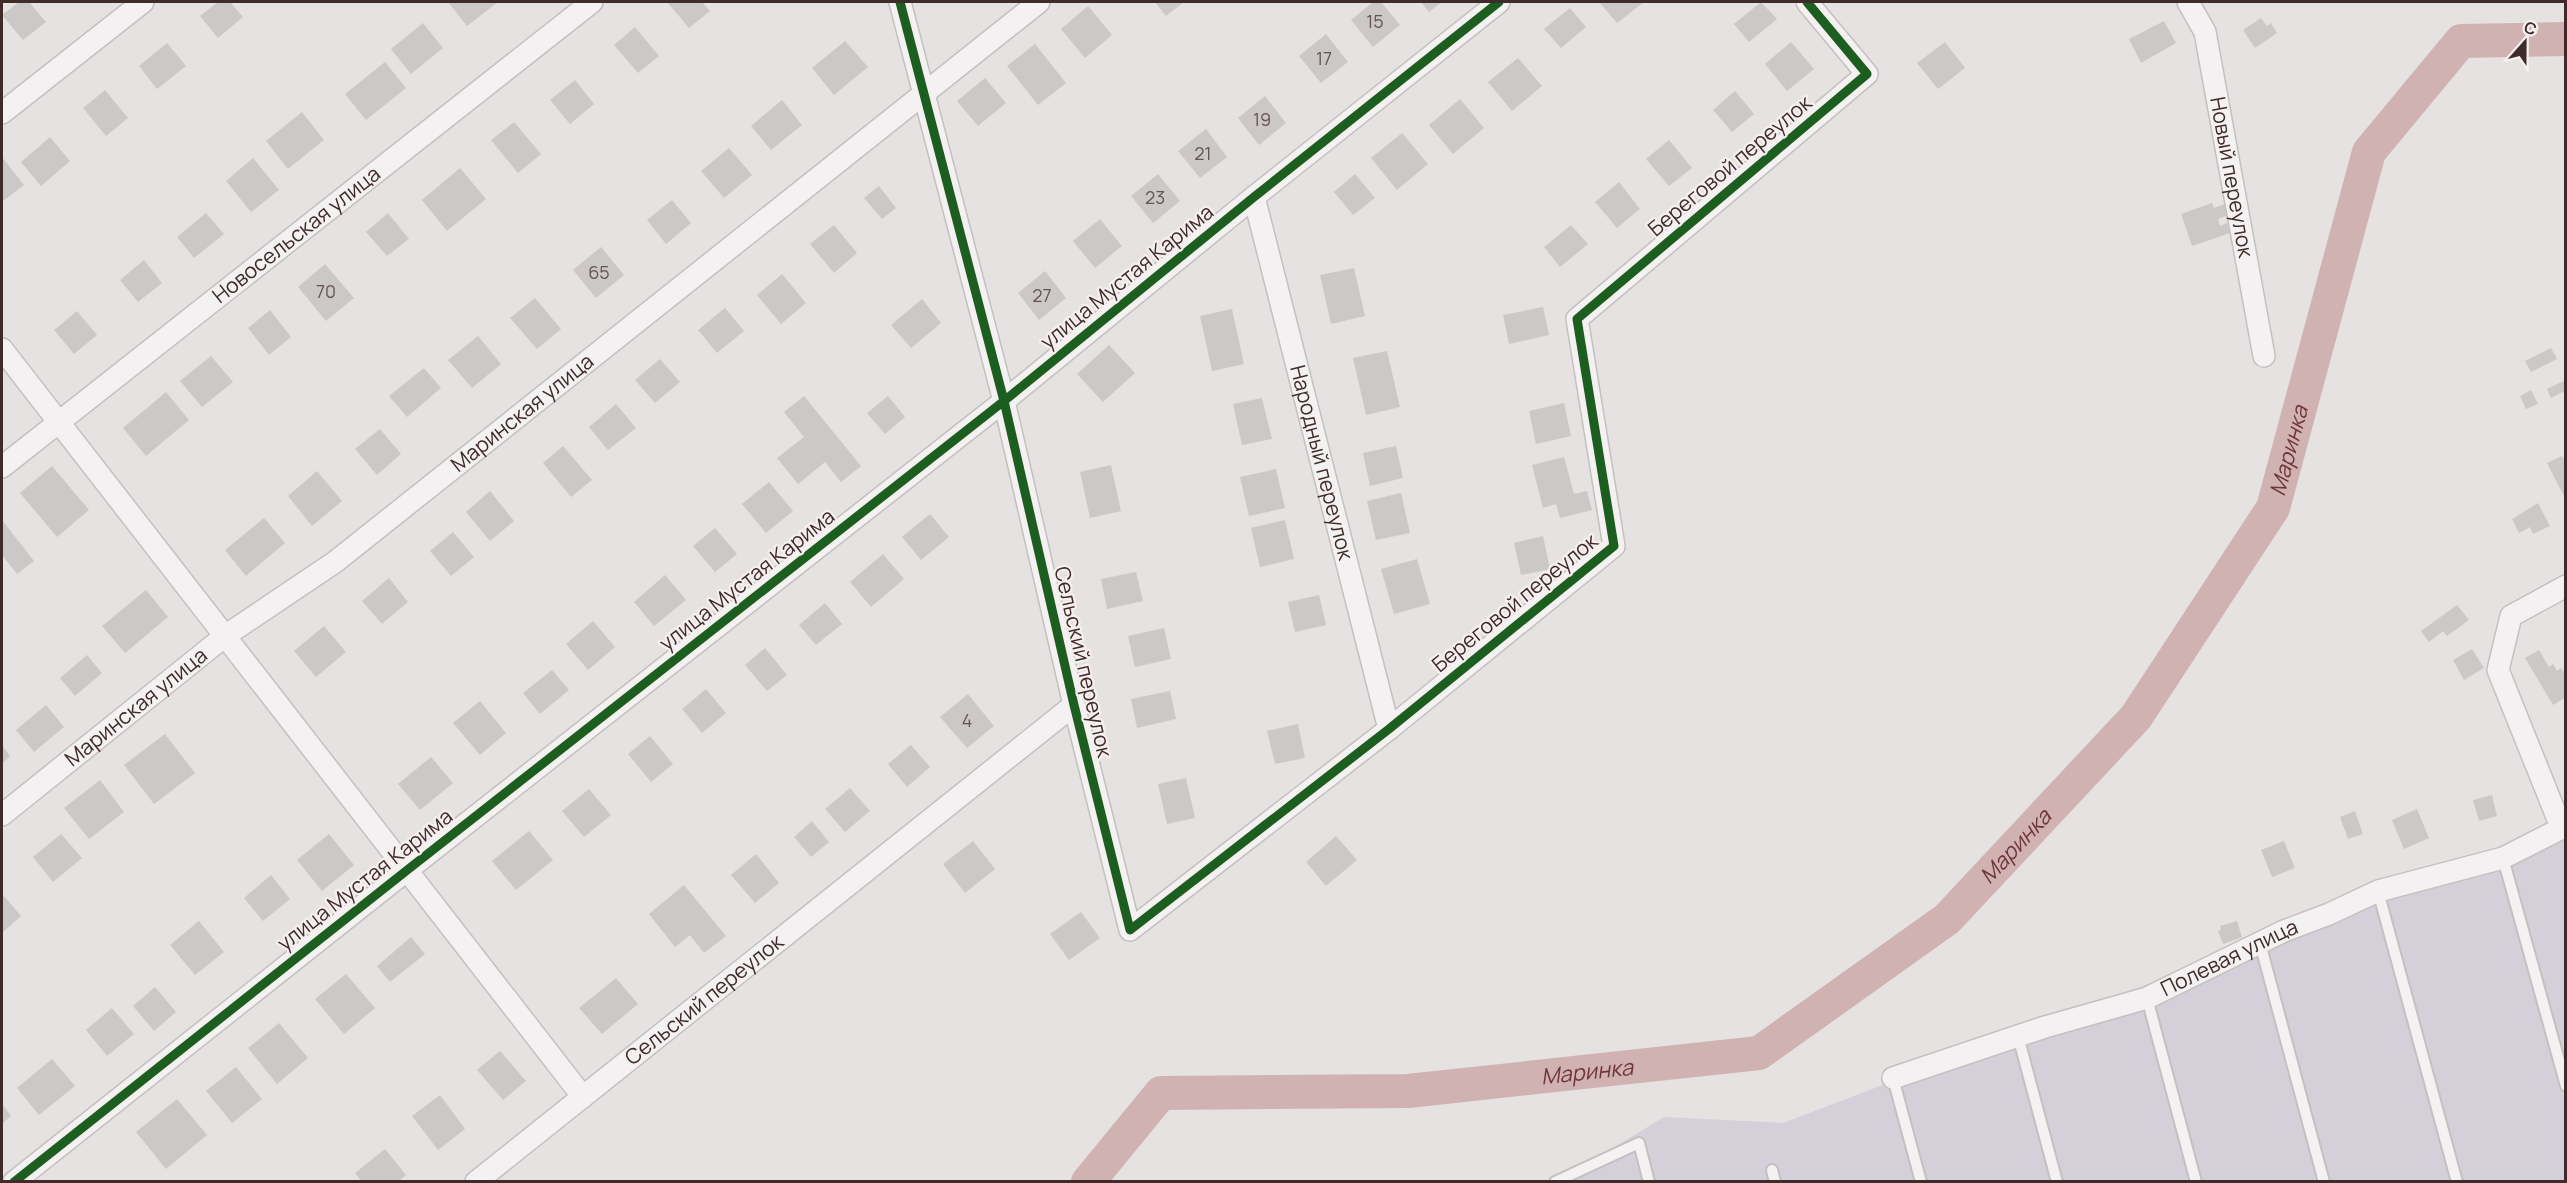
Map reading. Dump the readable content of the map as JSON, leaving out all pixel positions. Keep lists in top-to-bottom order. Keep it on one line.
{"streets":{"street":["Береговой переулок","Новый переулок","Новосельская улица","улица Мустая Карима","Маринская улица","Народный переулок","Сельский переулок","Полевая улица"]},"crossings":[["Береговой переулок","Народный переулок"],["Береговой переулок","Сельский переулок"],["улица Мустая Карима","Народный переулок"],["улица Мустая Карима","Сельский переулок"],["Маринская улица","Сельский переулок"]],"water":["Маринка"],"house_numbers":["15","17","19","21","23","65","70","27","4"],"north":"top"}
